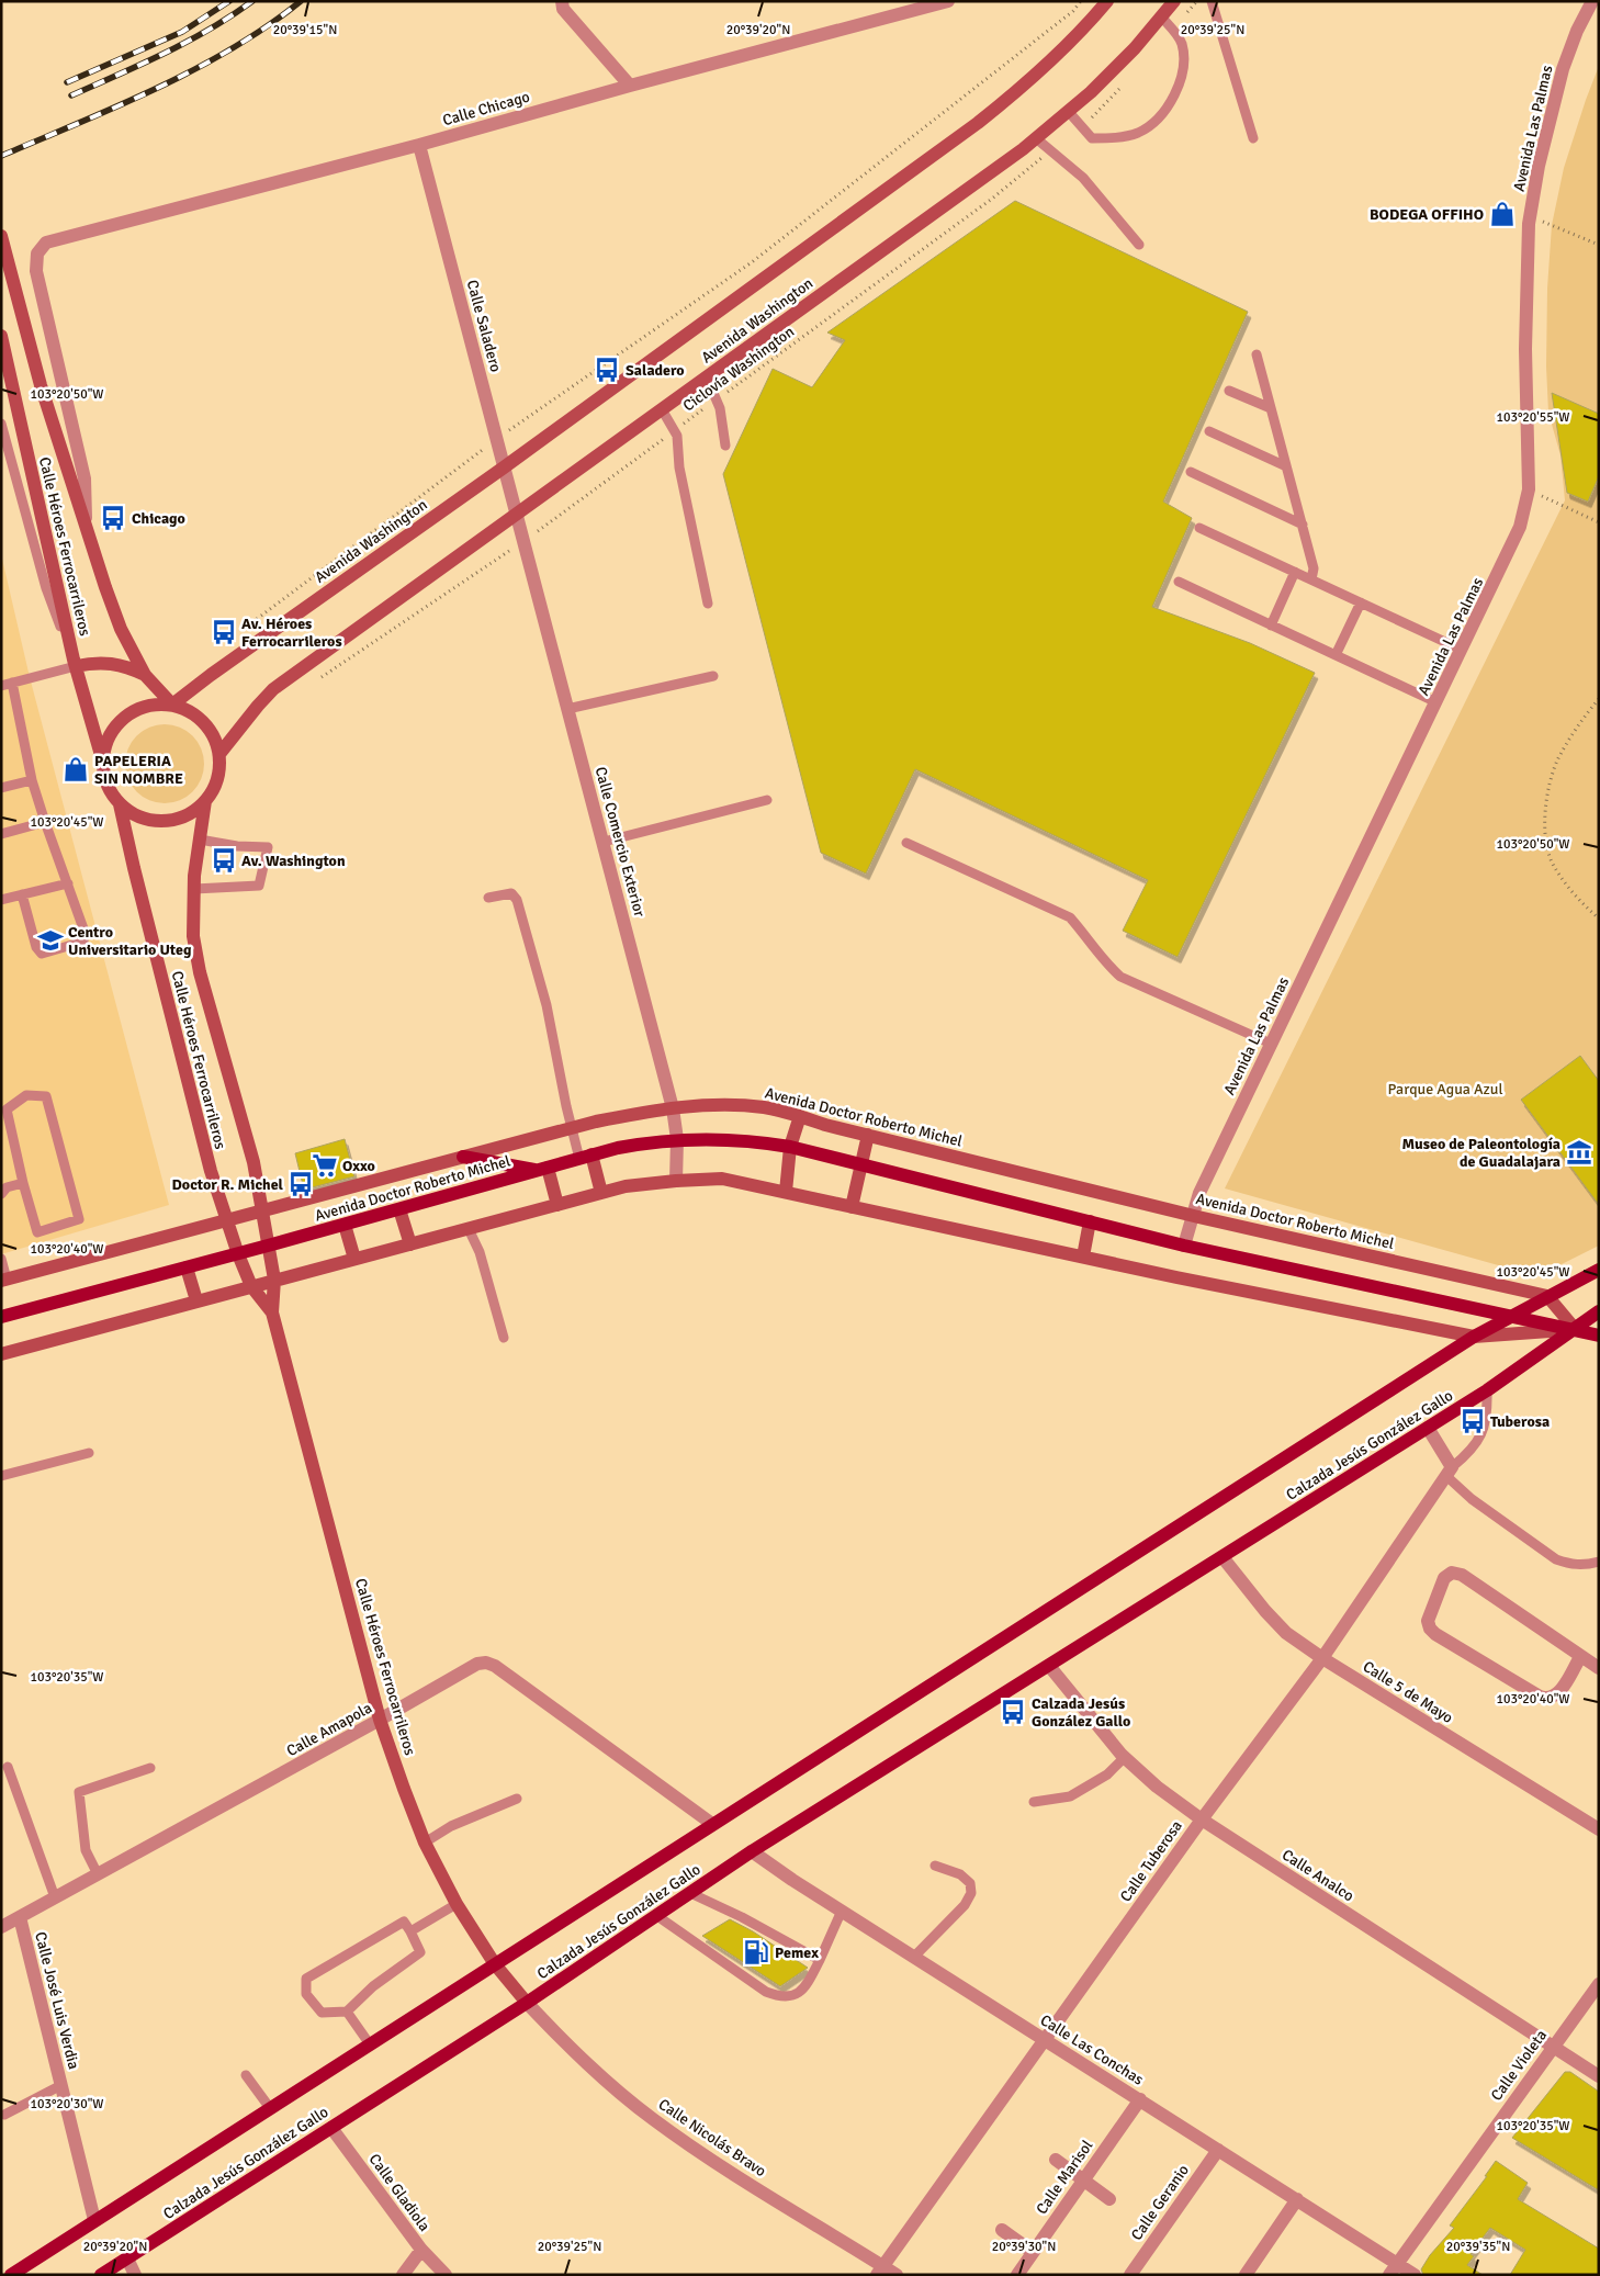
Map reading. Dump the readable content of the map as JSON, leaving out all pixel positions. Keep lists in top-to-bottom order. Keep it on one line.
{"streets":{"main road":["Avenida Washington","Calle Héroes Ferrocarrileros","Avenida Doctor Roberto Michel","Calzada Jesús González Gallo"],"street":["Calle Chicago","Avenida Las Palmas","Calle Saladero","Calle Comercio Exterior","Calle 5 de Mayo","Calle Amapola","Calle Tuberosa","Calle Analco","Calle José Luis Verdia","Calle Las Conchas","Calle Violeta","Calle Nicolás Bravo","Calle Marisol","Calle Gladiola","Calle Geranio"],"path":["Ciclovía Washington"]},"crossings":[["Calle Chicago","Calle Saladero"],["Calle Chicago","Calle Héroes Ferrocarrileros"],["Avenida Las Palmas","Avenida Doctor Roberto Michel"],["Avenida Washington","Calle Saladero"],["Avenida Washington","Calle Héroes Ferrocarrileros"],["Avenida Washington","Calle Comercio Exterior"],["Calle Saladero","Calle Comercio Exterior"],["Ciclovía Washington","Calle Comercio Exterior"],["Calle Héroes Ferrocarrileros","Avenida Doctor Roberto Michel"],["Calle Héroes Ferrocarrileros","Calzada Jesús González Gallo"],["Calle Héroes Ferrocarrileros","Calle Amapola"],["Calle Héroes Ferrocarrileros","Calle Nicolás Bravo"],["Calle Comercio Exterior","Avenida Doctor Roberto Michel"],["Avenida Doctor Roberto Michel","Calzada Jesús González Gallo"],["Calzada Jesús González Gallo","Calle 5 de Mayo"],["Calzada Jesús González Gallo","Calle Amapola"],["Calzada Jesús González Gallo","Calle Tuberosa"],["Calzada Jesús González Gallo","Calle Analco"],["Calzada Jesús González Gallo","Calle José Luis Verdia"],["Calzada Jesús González Gallo","Calle Las Conchas"],["Calzada Jesús González Gallo","Calle Nicolás Bravo"],["Calzada Jesús González Gallo","Calle Gladiola"],["Calle 5 de Mayo","Calle Tuberosa"],["Calle Amapola","Calle José Luis Verdia"],["Calle Tuberosa","Calle Analco"],["Calle Tuberosa","Calle Las Conchas"],["Calle Tuberosa","Calle Nicolás Bravo"],["Calle Analco","Calle Violeta"],["Calle Las Conchas","Calle Violeta"],["Calle Las Conchas","Calle Marisol"],["Calle Las Conchas","Calle Geranio"]],"parks":["Parque Agua Azul"],"places":{"shop":["BODEGA OFFIHO","PAPELERIA SIN NOMBRE"],"bus stop":["Saladero","Chicago","Av. Héroes Ferrocarrileros","Av. Washington","Doctor R. Michel","Tuberosa","Calzada Jesús González Gallo"],"school or university":["Centro Universitario Uteg"],"museum":["Museo de Paleontología de Guadalajara"],"supermarket":["Oxxo"],"fuel station":["Pemex"]},"coordinates":["20°39'15\"N","20°39'20\"N","20°39'25\"N","103°20'50\"W","103°20'55\"W","103°20'45\"W","103°20'40\"W","103°20'35\"W","103°20'30\"W","20°39'30\"N","20°39'35\"N"]}
